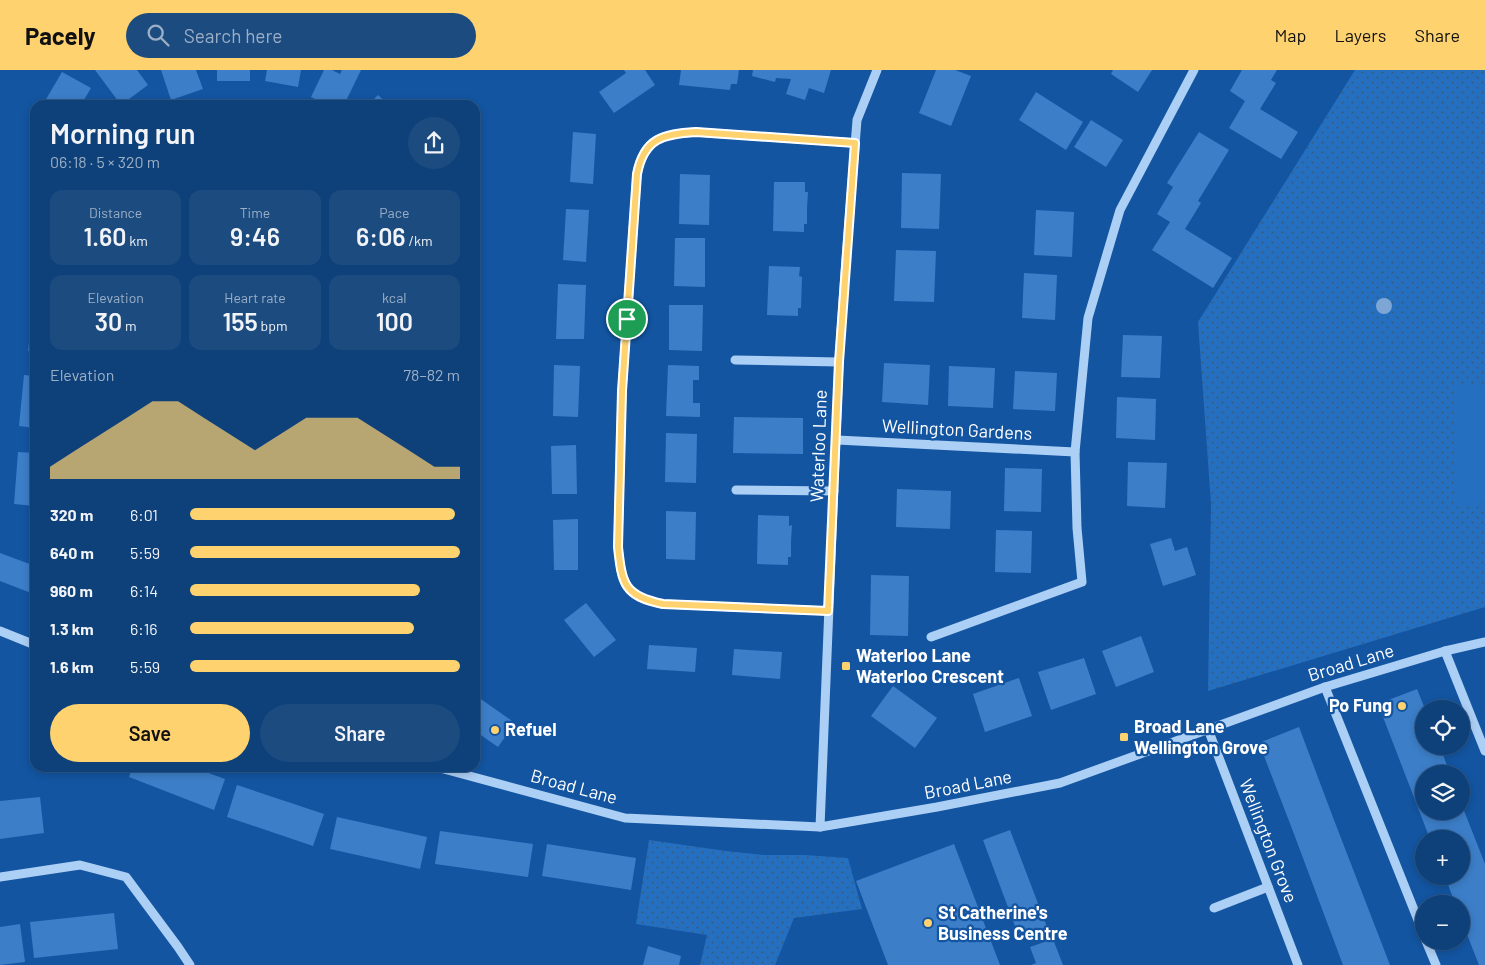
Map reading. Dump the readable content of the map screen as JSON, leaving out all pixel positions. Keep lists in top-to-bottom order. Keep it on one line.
{"streets":{"street":["Wellington Gardens","Waterloo Lane","Broad Lane","Wellington Grove"]},"crossings":[["Wellington Gardens","Waterloo Lane"],["Waterloo Lane","Broad Lane"],["Broad Lane","Wellington Grove"]],"places":{"transit":["Waterloo Lane Waterloo Crescent","Broad Lane Wellington Grove"],"other":["Po Fung","Refuel","St Catherine's Business Centre"]},"page":{"header":"Pacely","search":"Search here","nav":["Map","Layers","Share"],"heading":["Morning run","06:18 · 5 × 320 m"],"stats":[["Distance","1.60 km"],["Time","9:46"],["Pace","6:06 /km"],["Elevation","30 m"],["Heart rate","155 bpm"],["kcal","100"]],"chart":["Elevation","78–82 m"],"list":[{"name":"320 m","note":"6:01"},{"name":"640 m","note":"5:59"},{"name":"960 m","note":"6:14"},{"name":"1.3 km","note":"6:16"},{"name":"1.6 km","note":"5:59"}],"buttons":["Save","Share"],"map_buttons":["+","−"]}}
